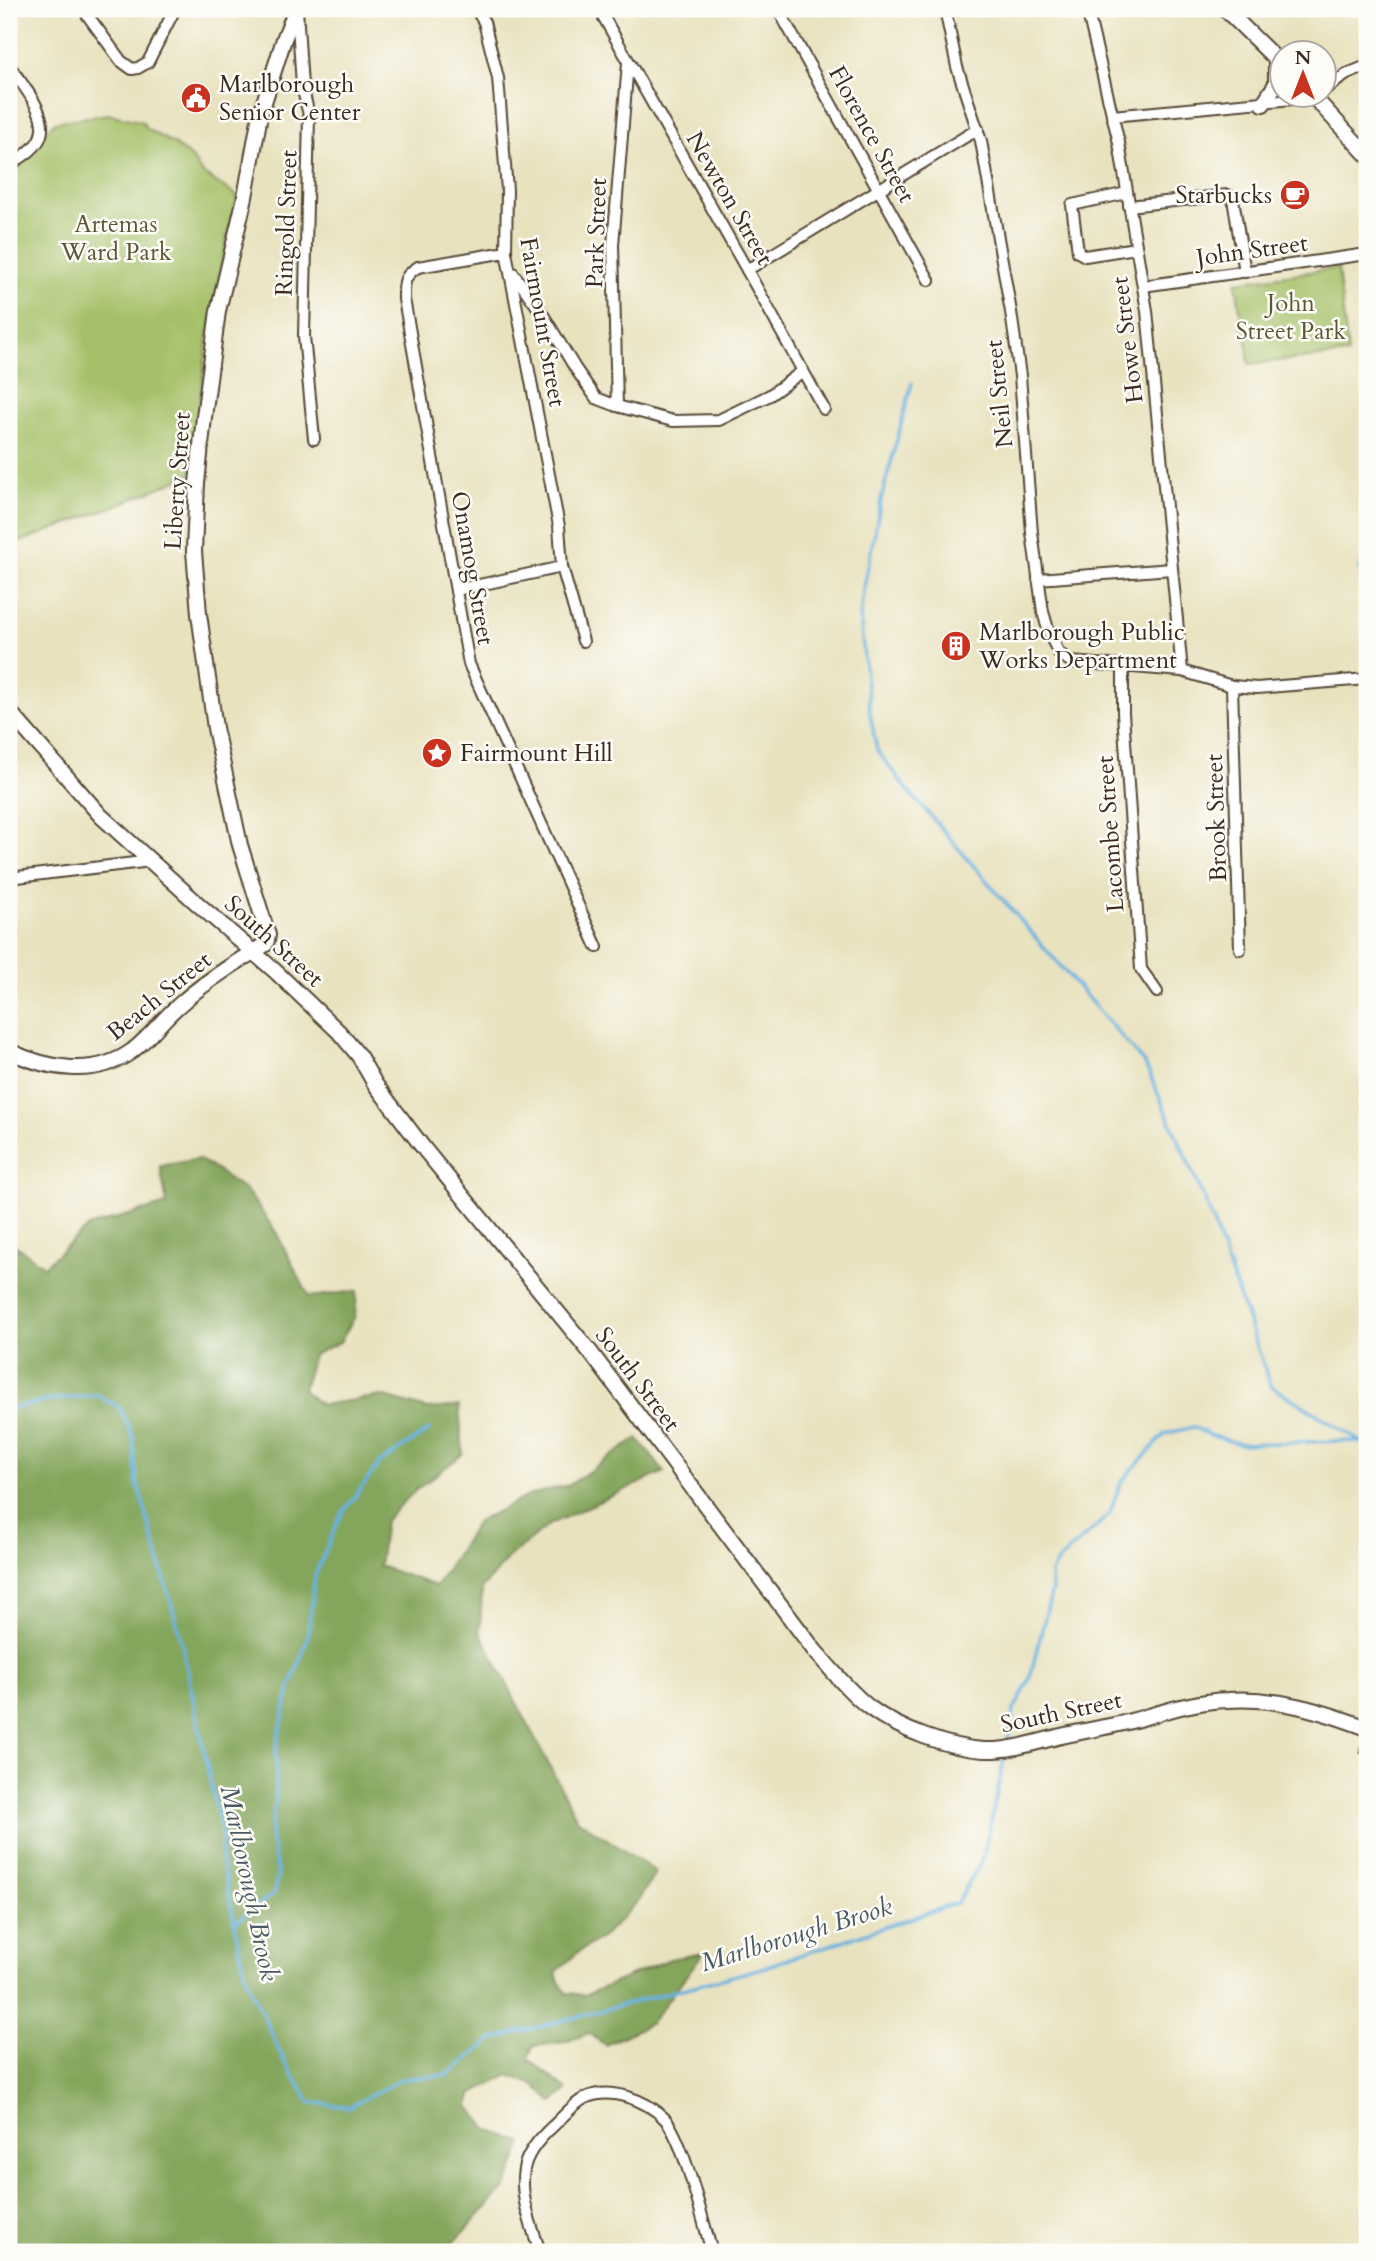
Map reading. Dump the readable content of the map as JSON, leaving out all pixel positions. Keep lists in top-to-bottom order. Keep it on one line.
{"streets":{"main road":["Liberty Street","South Street","Beach Street"],"street":["Florence Street","Newton Street","Ringold Street","Park Street","John Street","Fairmount Street","Howe Street","Neil Street","Onamog Street","Brook Street","Lacombe Street"]},"crossings":[["Newton Street","Park Street"],["Ringold Street","Liberty Street"],["John Street","Howe Street"],["Fairmount Street","Onamog Street"],["Howe Street","Neil Street"],["Neil Street","Brook Street"],["Neil Street","Lacombe Street"],["Liberty Street","South Street"],["Liberty Street","Beach Street"],["South Street","Beach Street"]],"water":["Marlborough Brook"],"parks":["Artemas Ward Park","John Street Park"],"places":{"public building":["Marlborough Senior Center"],"cafe":["Starbucks"],"building":["Marlborough Public Works Department"],"place":["Fairmount Hill"]},"north":"top"}
